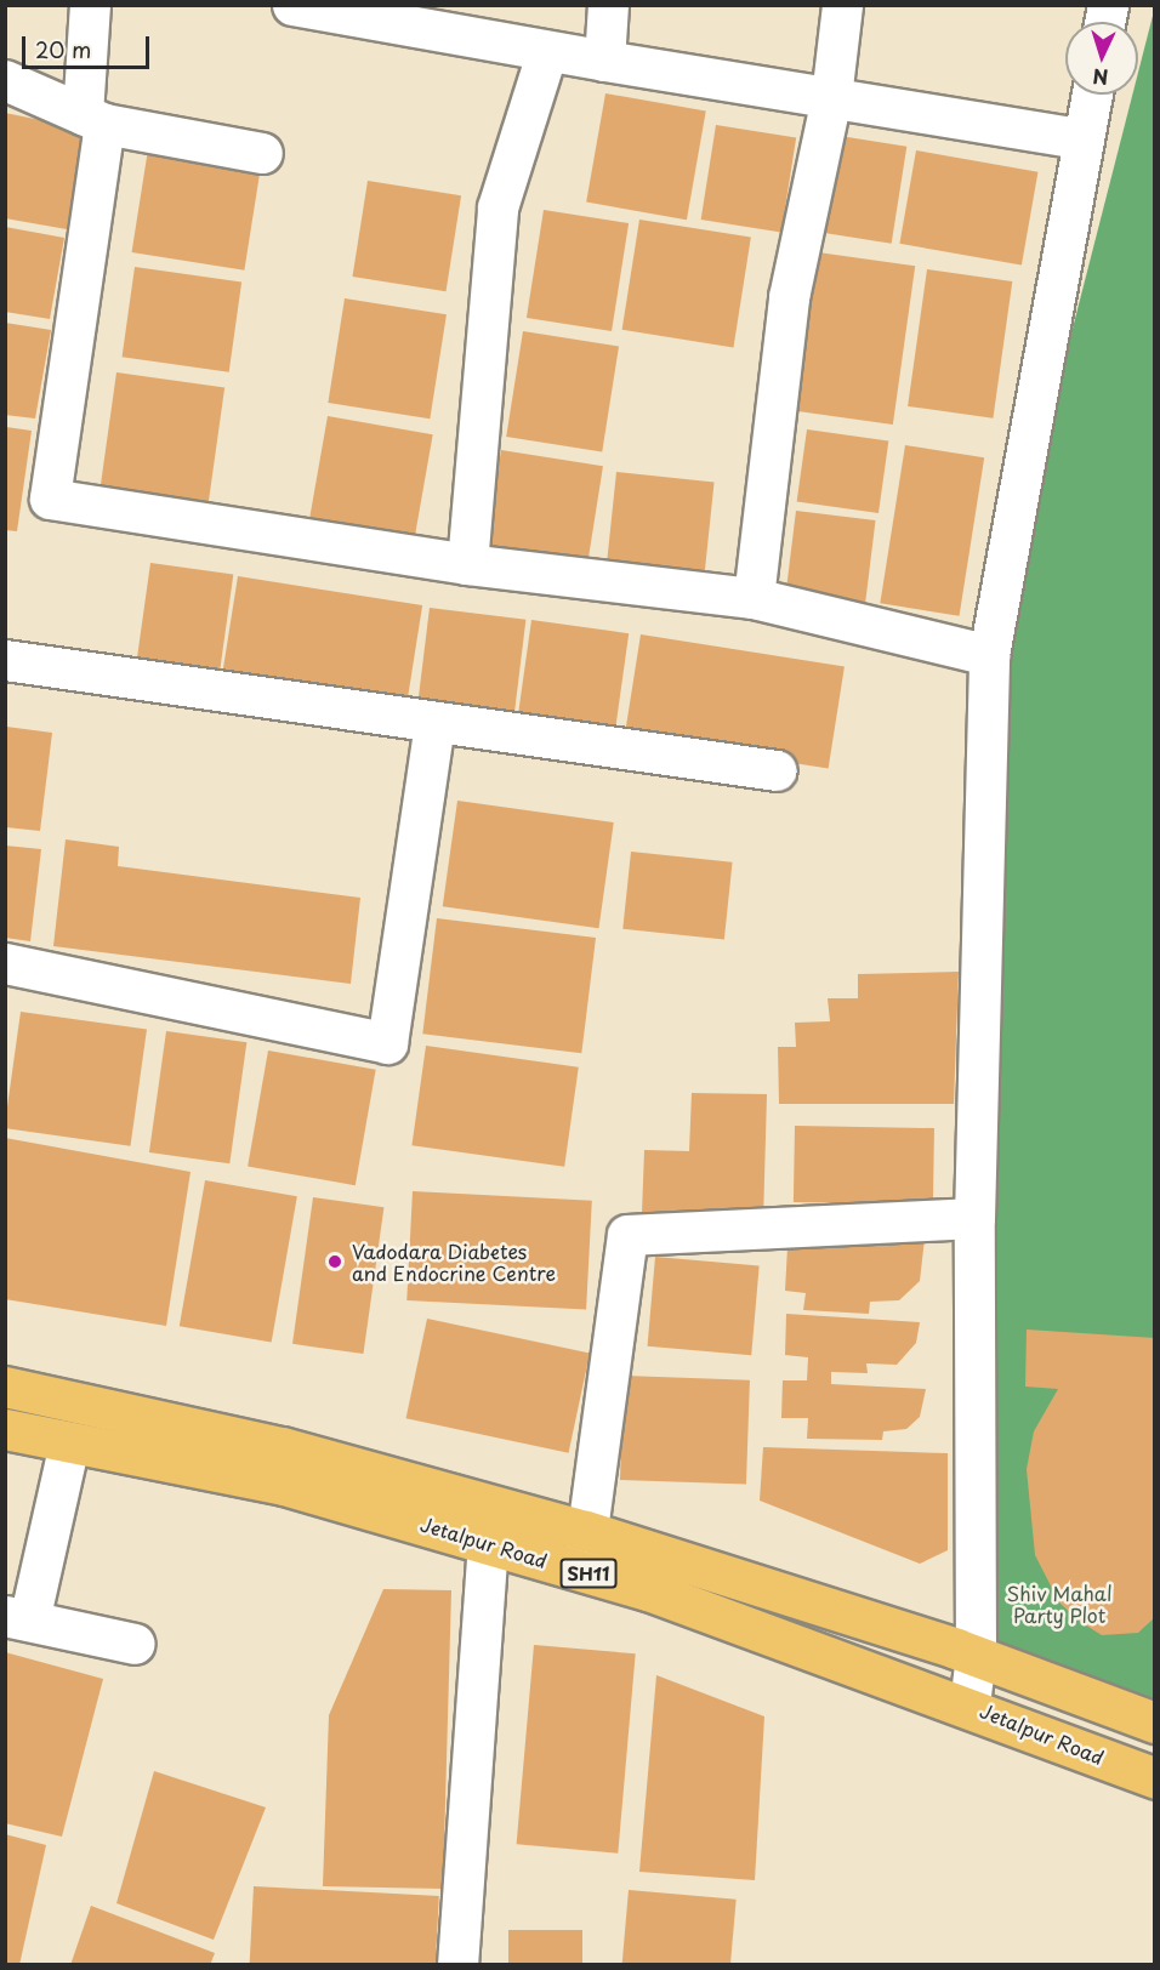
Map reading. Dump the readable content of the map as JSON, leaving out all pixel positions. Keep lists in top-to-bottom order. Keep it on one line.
{"streets":{"main road":["Jetalpur Road","SH11"]},"parks":["Shiv Mahal Party Plot"],"places":["Vadodara Diabetes and Endocrine Centre"],"scale_bar":"20 m","north":"bottom"}
